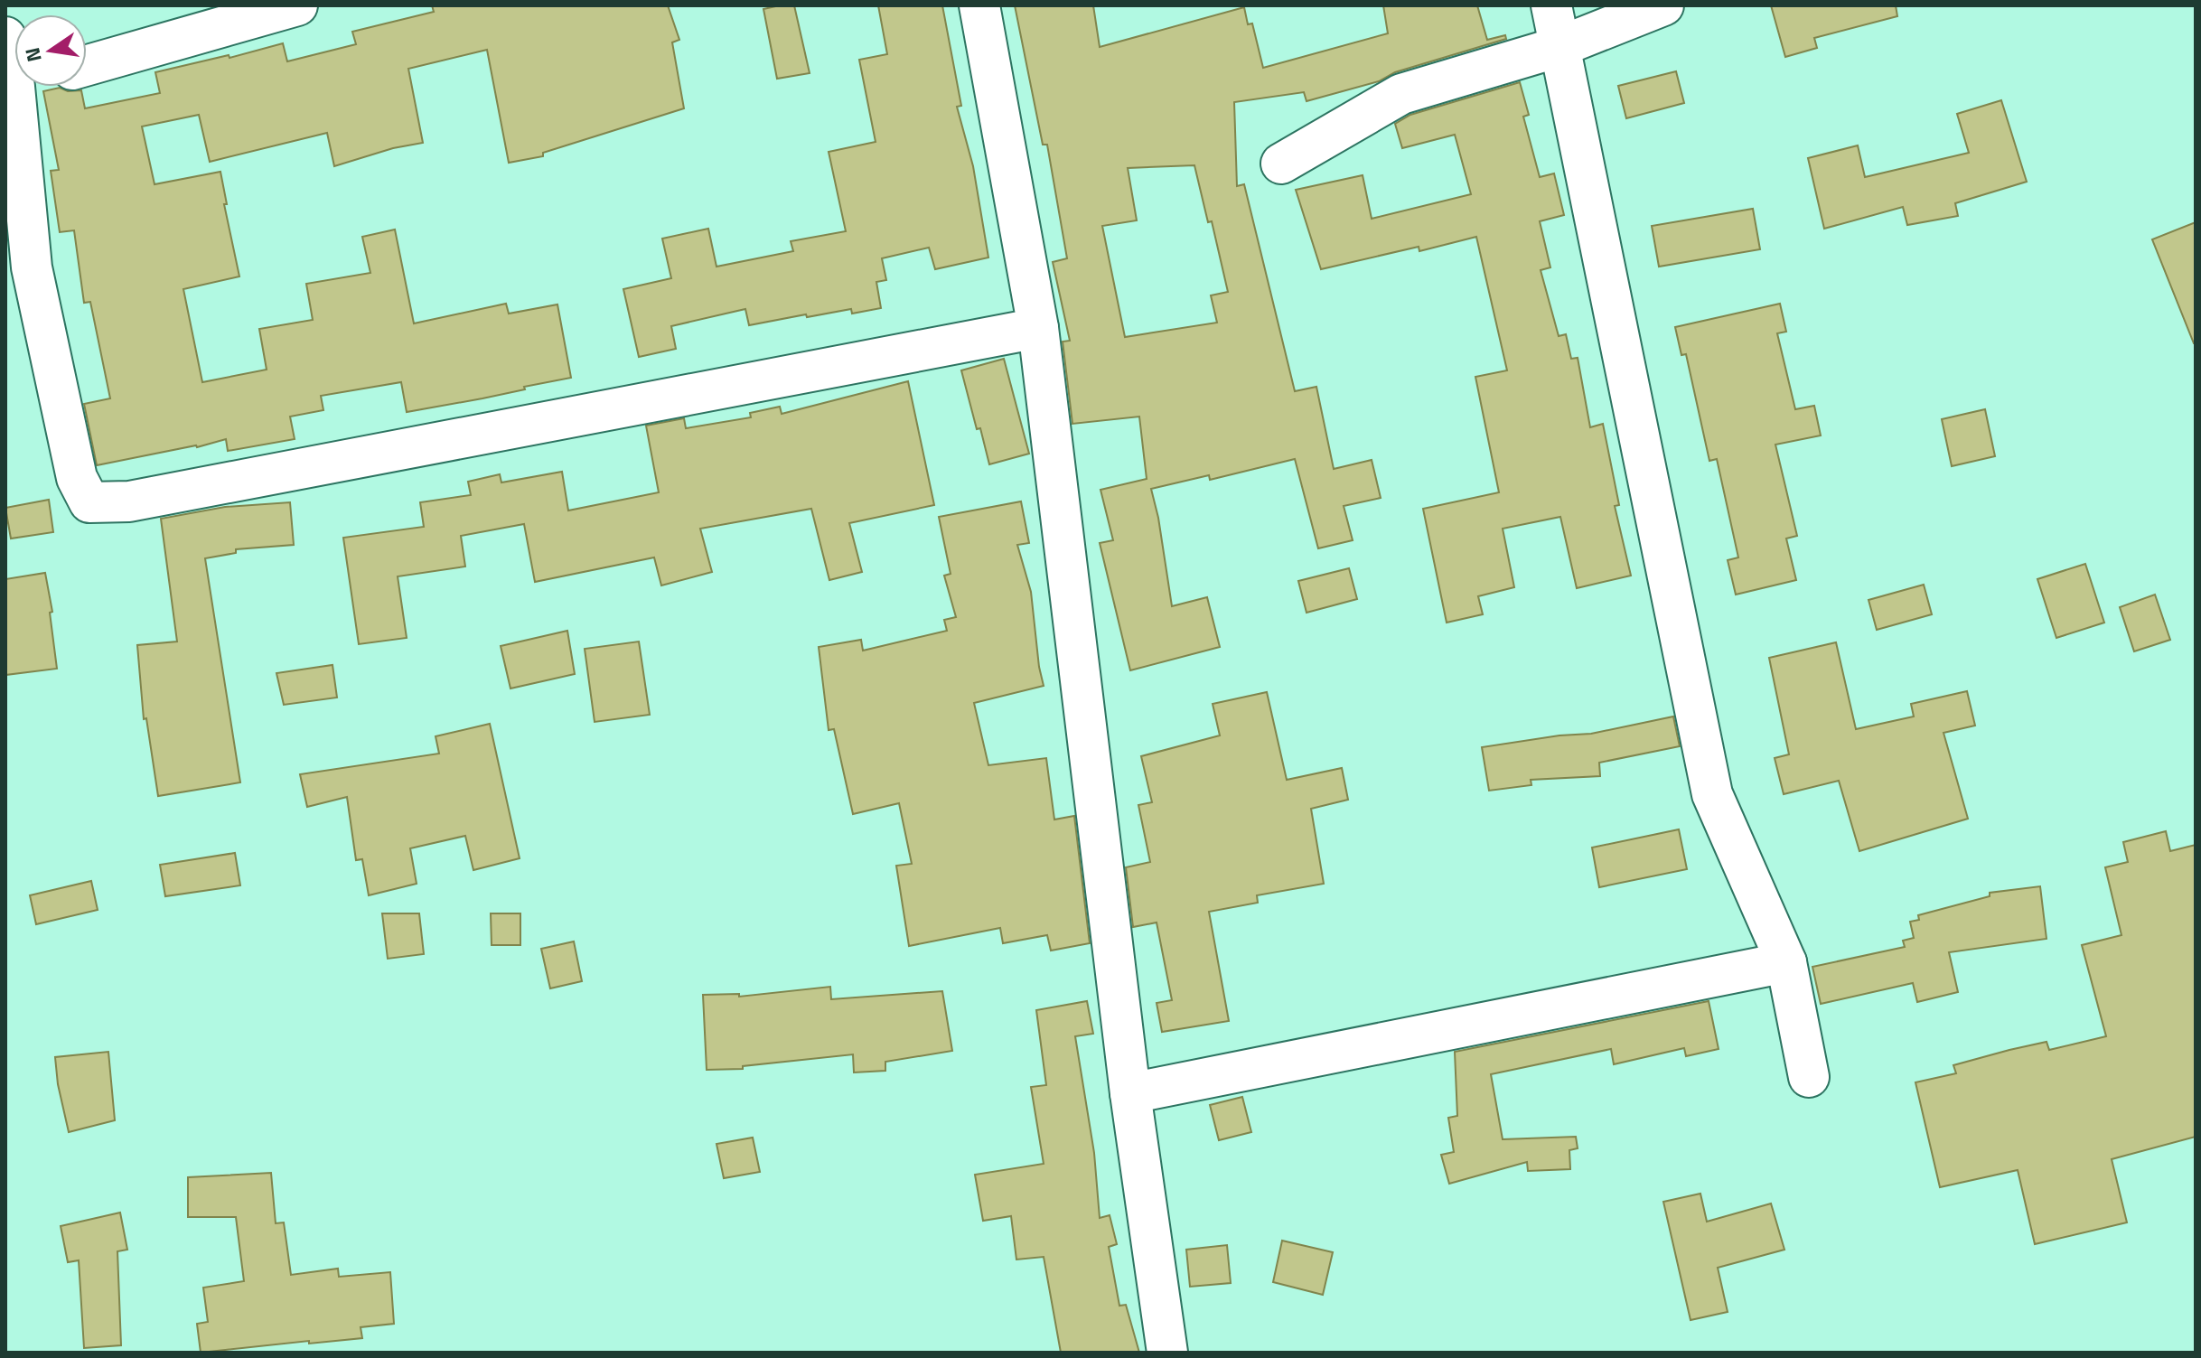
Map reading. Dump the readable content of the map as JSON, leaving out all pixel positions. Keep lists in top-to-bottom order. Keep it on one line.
{"north":"left"}
